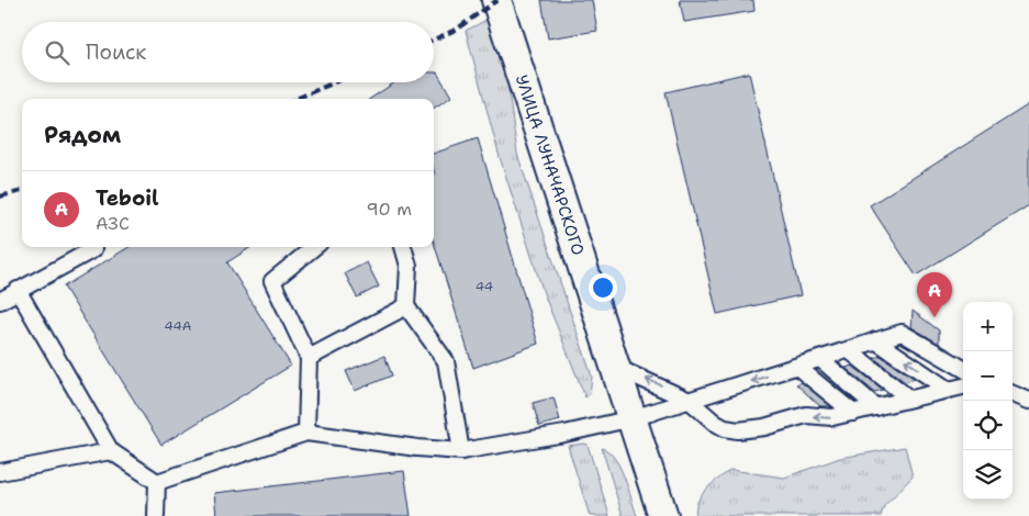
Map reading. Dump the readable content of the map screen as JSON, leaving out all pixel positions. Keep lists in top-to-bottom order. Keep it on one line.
{"streets":{"street":["УЛИЦА ЛУНАЧАРСКОГО"]},"house_numbers":["44","44А"],"page":{"search":"Поиск","heading":"Рядом","list":[{"mark":"A","name":"Teboil","note":"АЗС","value":"90 m"}],"pins":"A","map_buttons":["+","−"]}}
